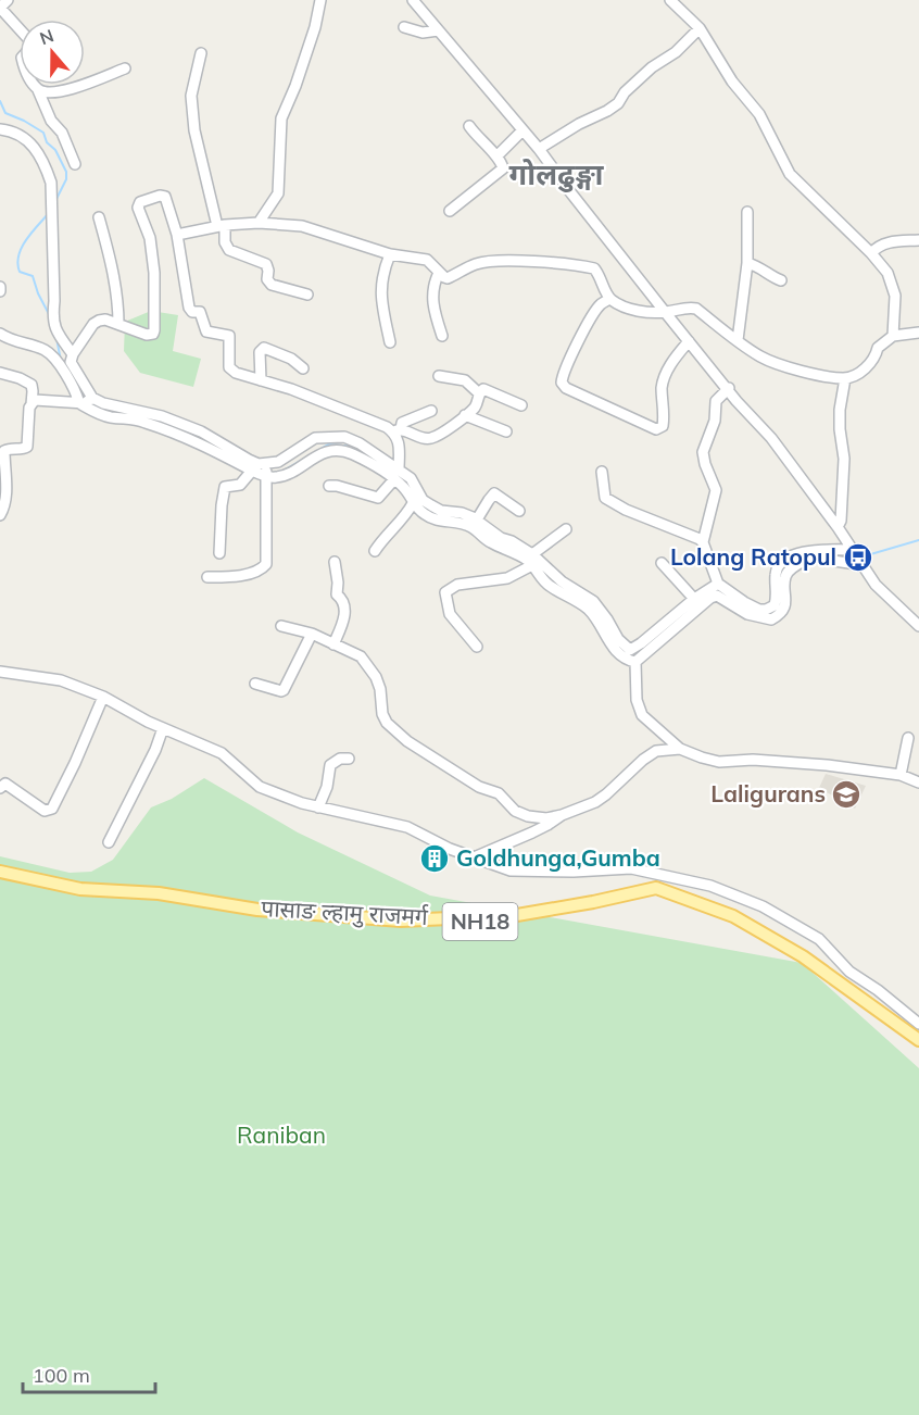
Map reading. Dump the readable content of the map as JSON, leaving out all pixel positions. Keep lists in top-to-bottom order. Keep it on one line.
{"streets":{"main road":["पासाङ ल्हामु राजमर्ग","NH18"]},"districts":["गोलढुङ्गा"],"parks":["Raniban"],"places":{"bus stop":["Lolang Ratopul"],"school or university":["Laligurans"],"building":["Goldhunga,Gumba"]},"scale_bar":"100 m","north":"top"}
